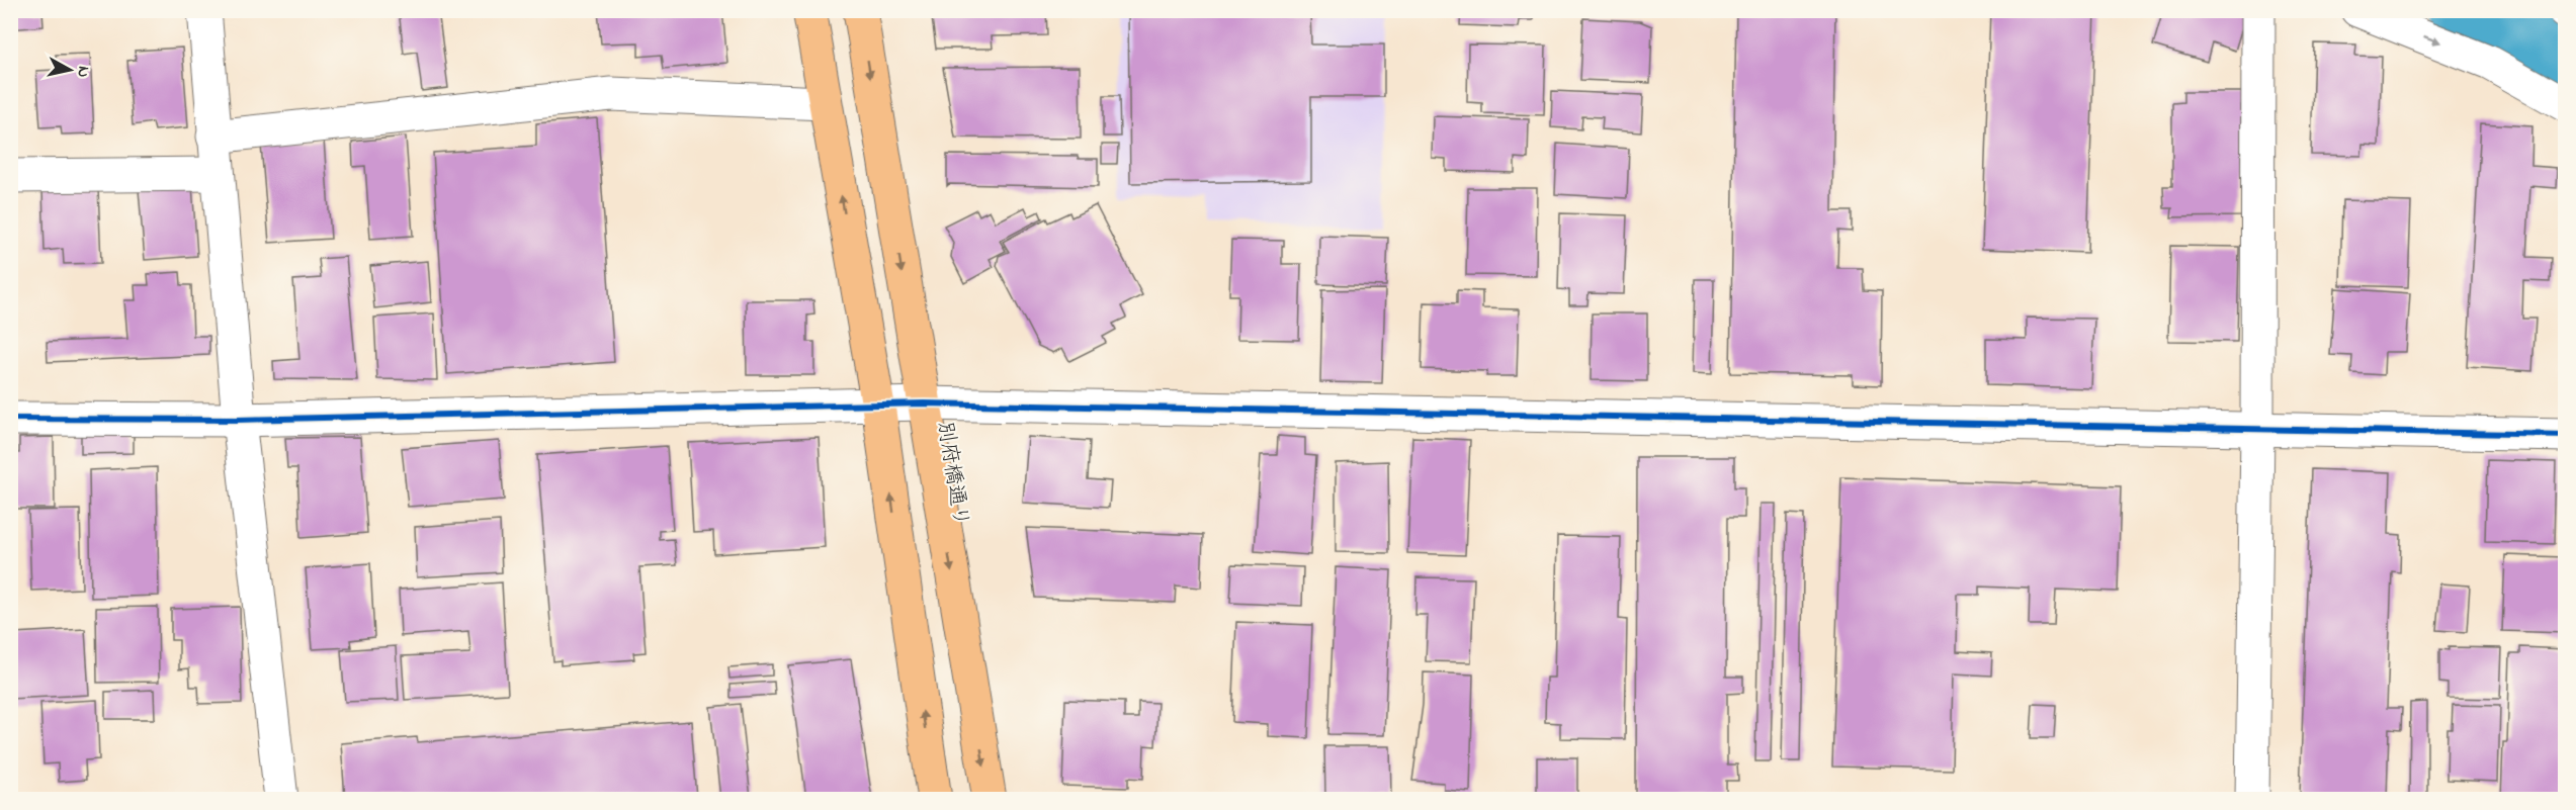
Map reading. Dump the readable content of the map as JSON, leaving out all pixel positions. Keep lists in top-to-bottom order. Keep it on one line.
{"streets":{"highway":["別府橋通り"]},"north":"right"}
